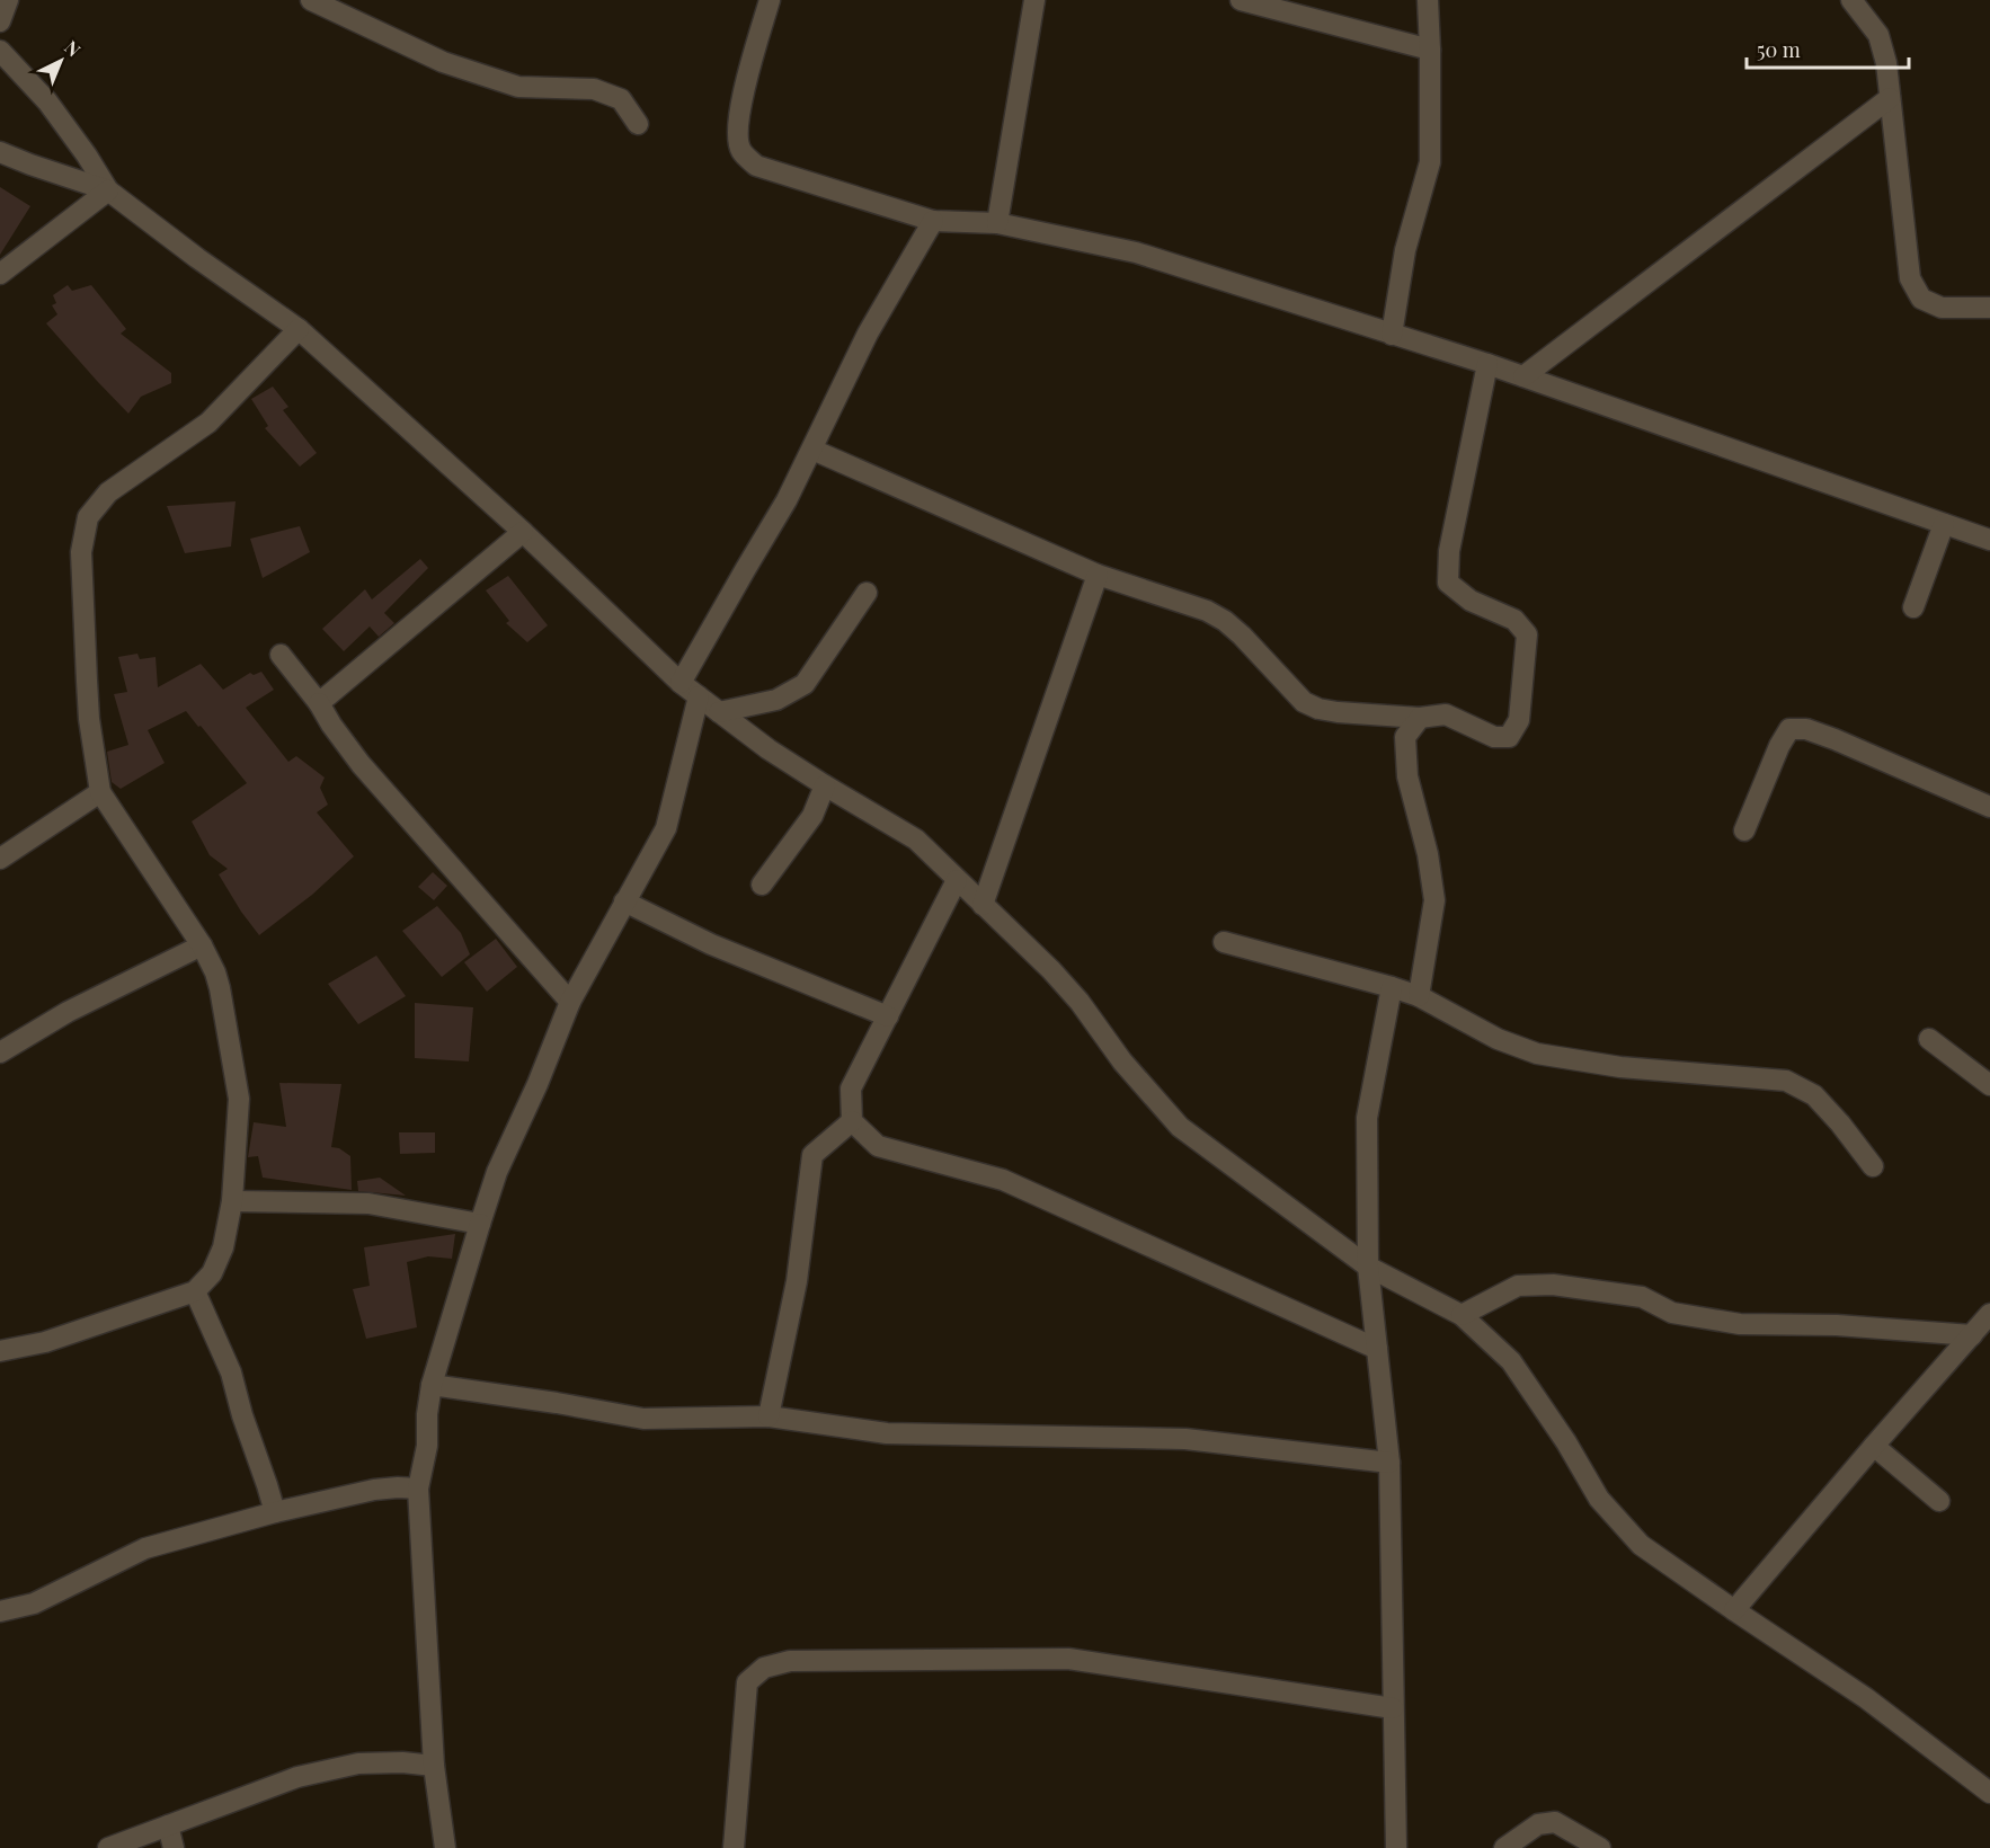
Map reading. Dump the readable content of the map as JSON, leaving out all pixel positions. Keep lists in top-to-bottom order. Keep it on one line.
{"scale_bar":"50 m","north":"top right"}
